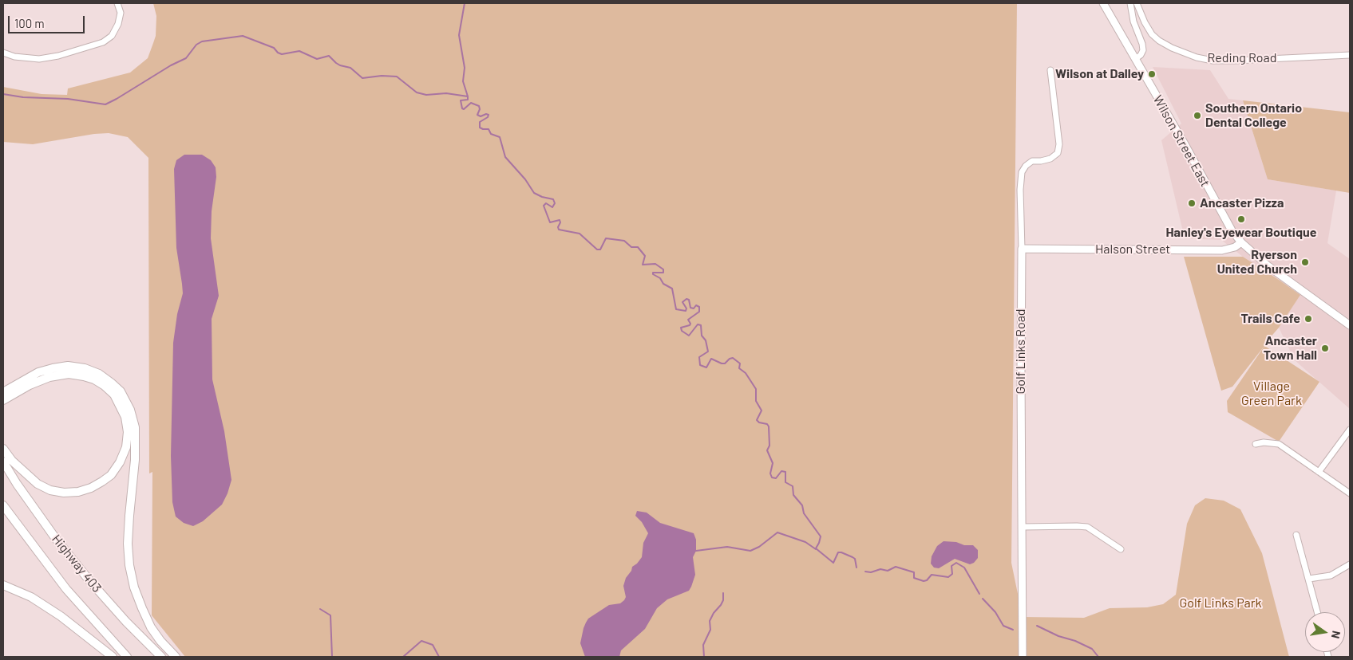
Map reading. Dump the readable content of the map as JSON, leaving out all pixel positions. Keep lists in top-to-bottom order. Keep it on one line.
{"streets":{"highway":["Highway 403"],"main road":["Wilson Street East","Halson Street","Golf Links Road"],"street":["Reding Road"]},"crossings":[["Wilson Street East","Halson Street"],["Halson Street","Golf Links Road"]],"parks":["Village Green Park","Golf Links Park"],"places":["Wilson at Dalley","Southern Ontario Dental College","Ancaster Pizza","Hanley's Eyewear Boutique","Ryerson United Church","Trails Cafe","Ancaster Town Hall"],"scale_bar":"100 m","north":"right"}
